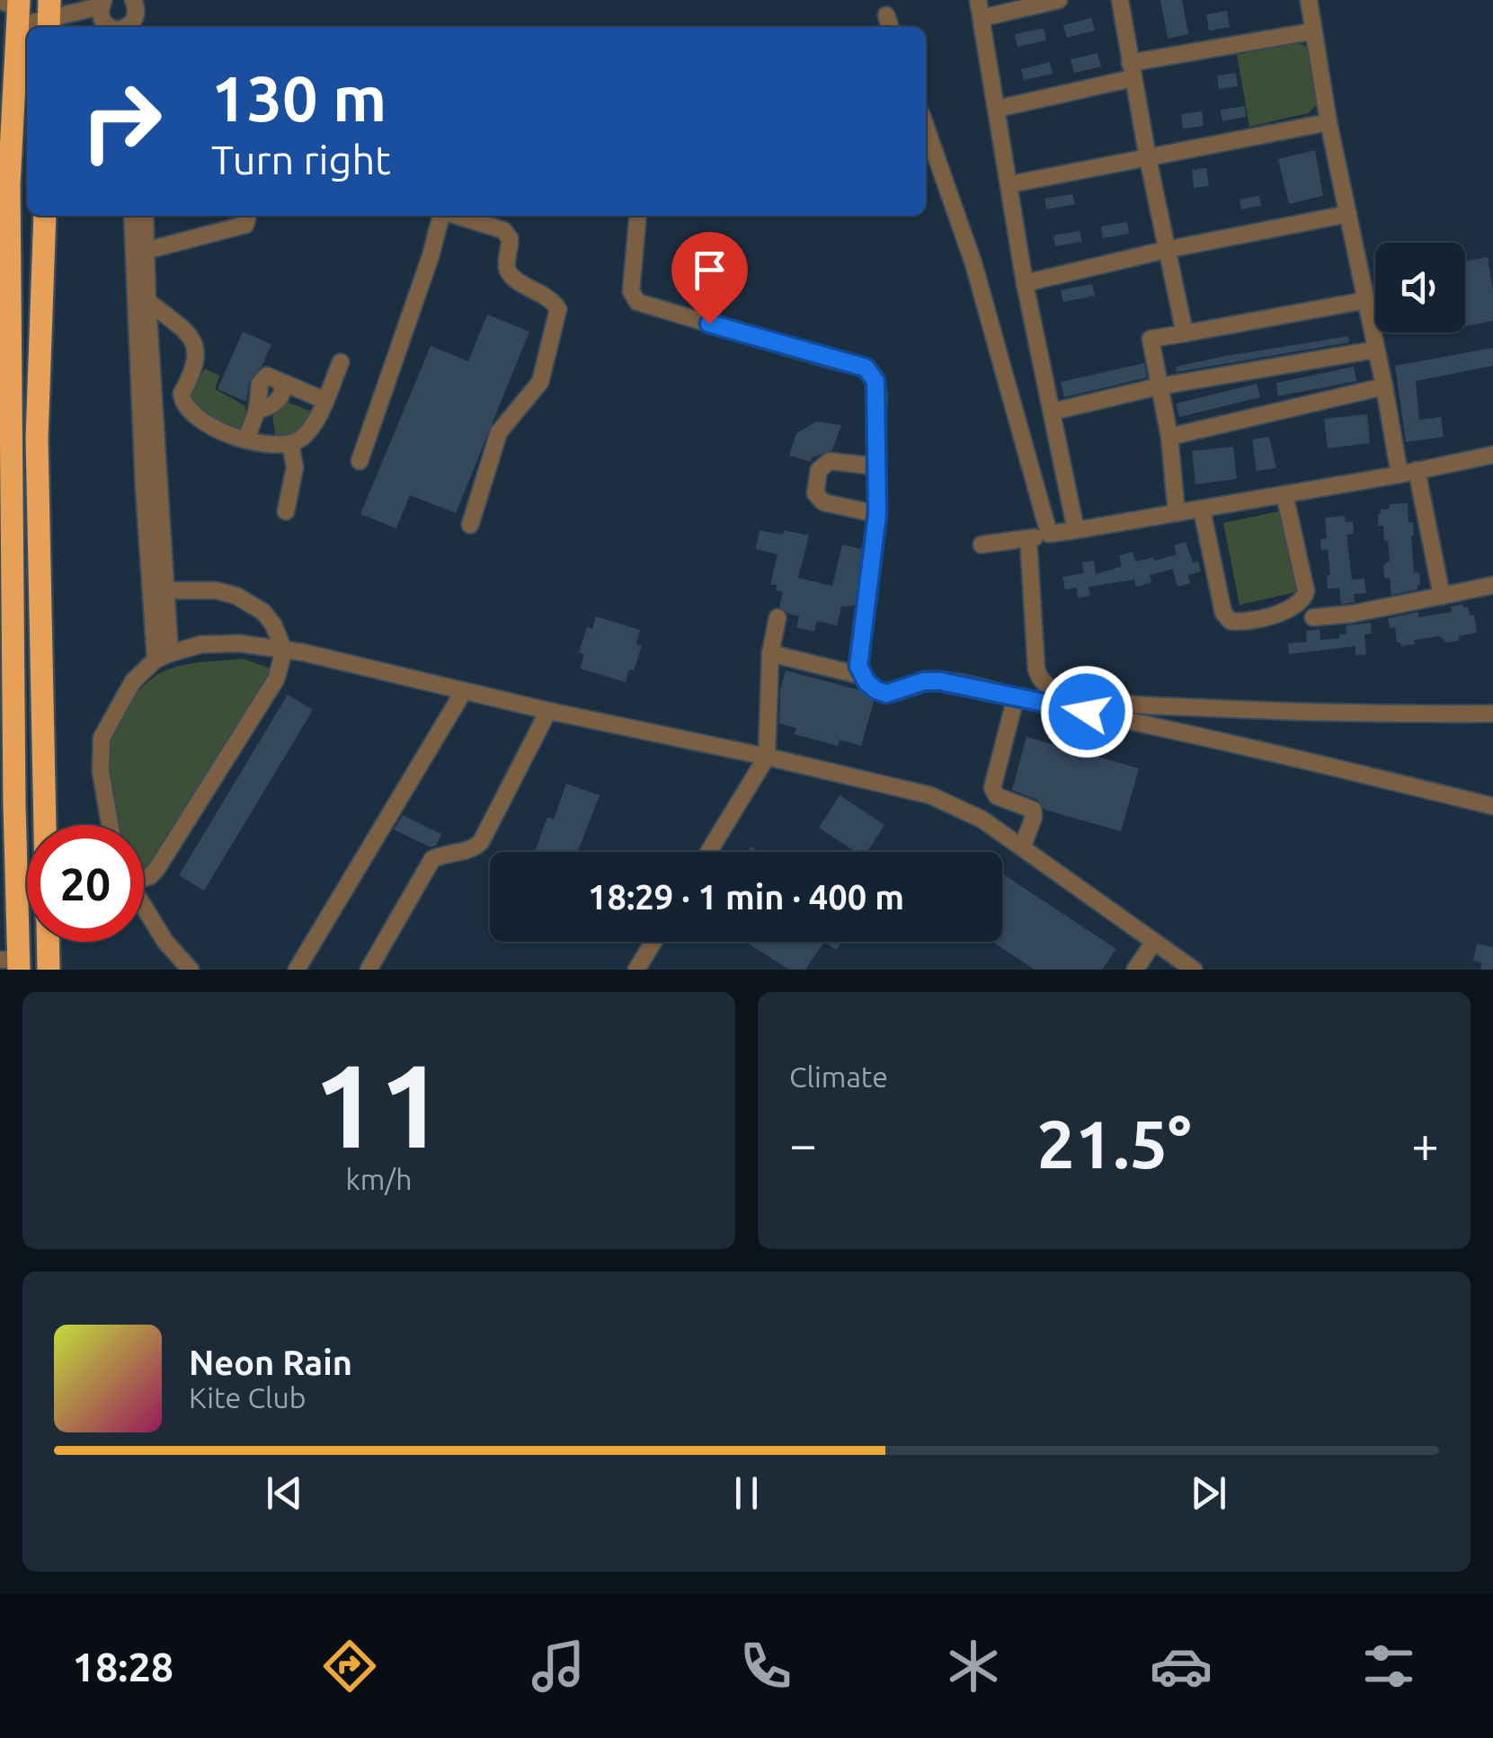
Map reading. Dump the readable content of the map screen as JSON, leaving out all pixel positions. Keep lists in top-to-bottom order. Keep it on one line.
{"page":{"turn":["130 m","Turn right"],"limit":"20","trip":"18:29 · 1 min · 400 m","tile":[["11","km/h"],"Climate"],"heat":["−","21.5°","+"],"song":["Neon Rain","Kite Club"],"tabs":"18:28"}}
